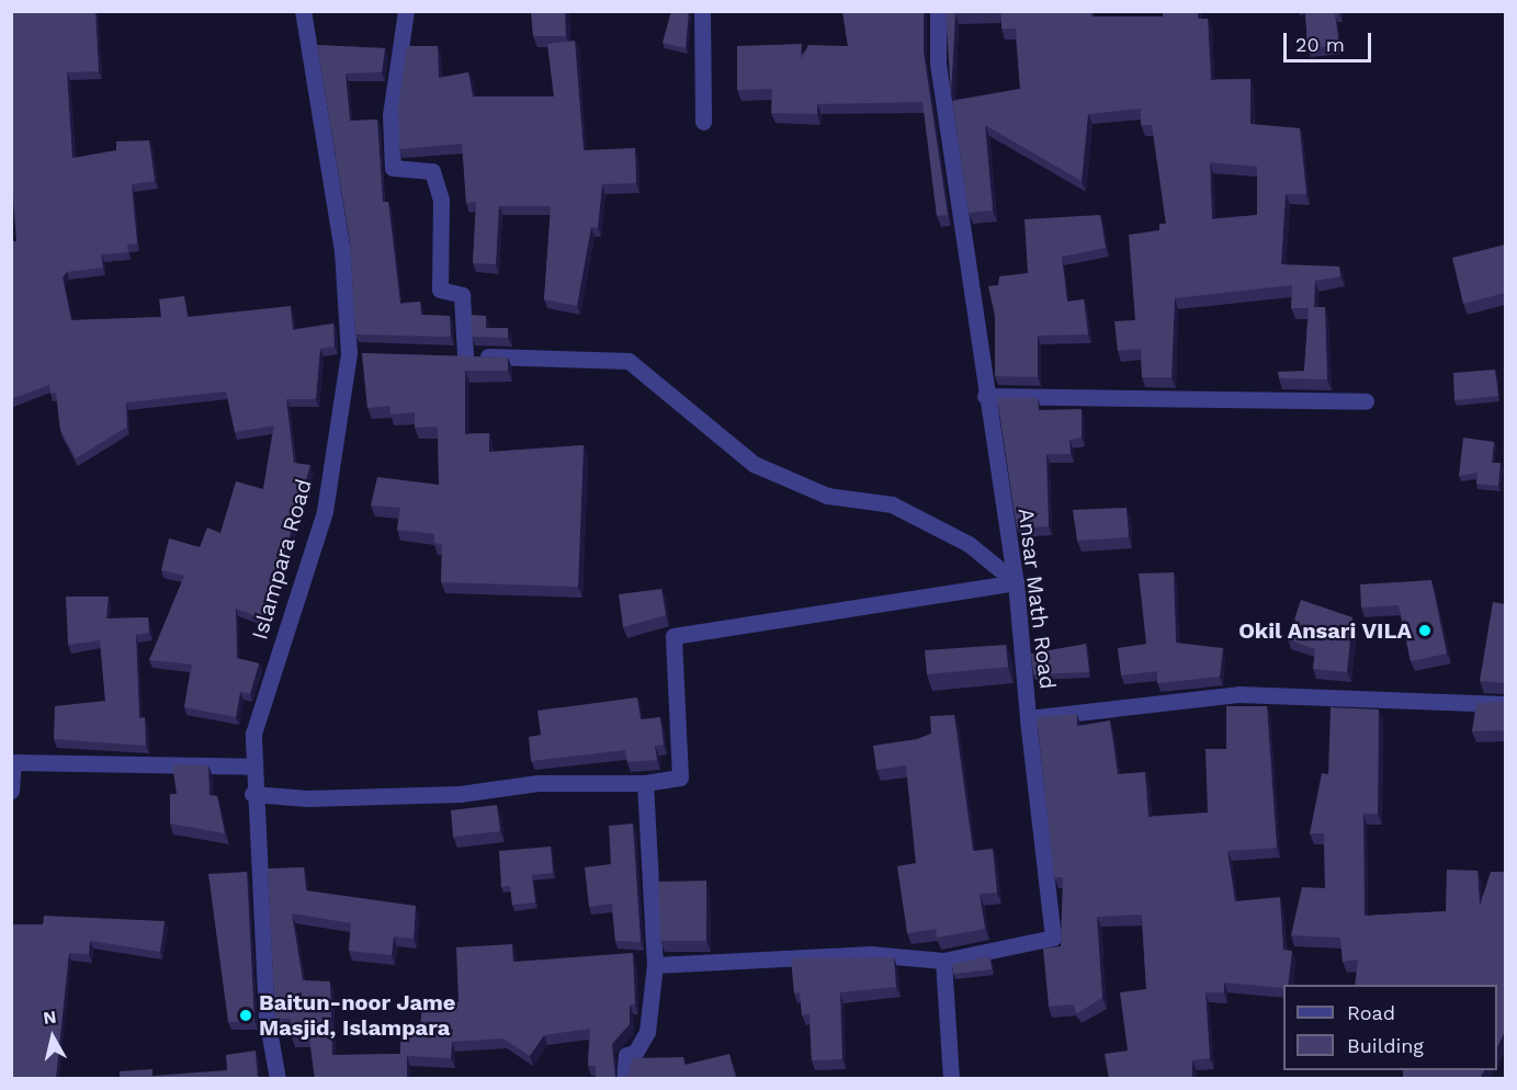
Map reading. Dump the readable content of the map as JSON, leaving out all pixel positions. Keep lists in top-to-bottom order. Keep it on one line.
{"streets":{"street":["Islampara Road","Ansar Math Road"]},"places":["Okil Ansari VILA","Baitun-noor Jame Masjid, Islampara"],"legend":["Road","Building"],"scale_bar":"20 m","north":"top"}
